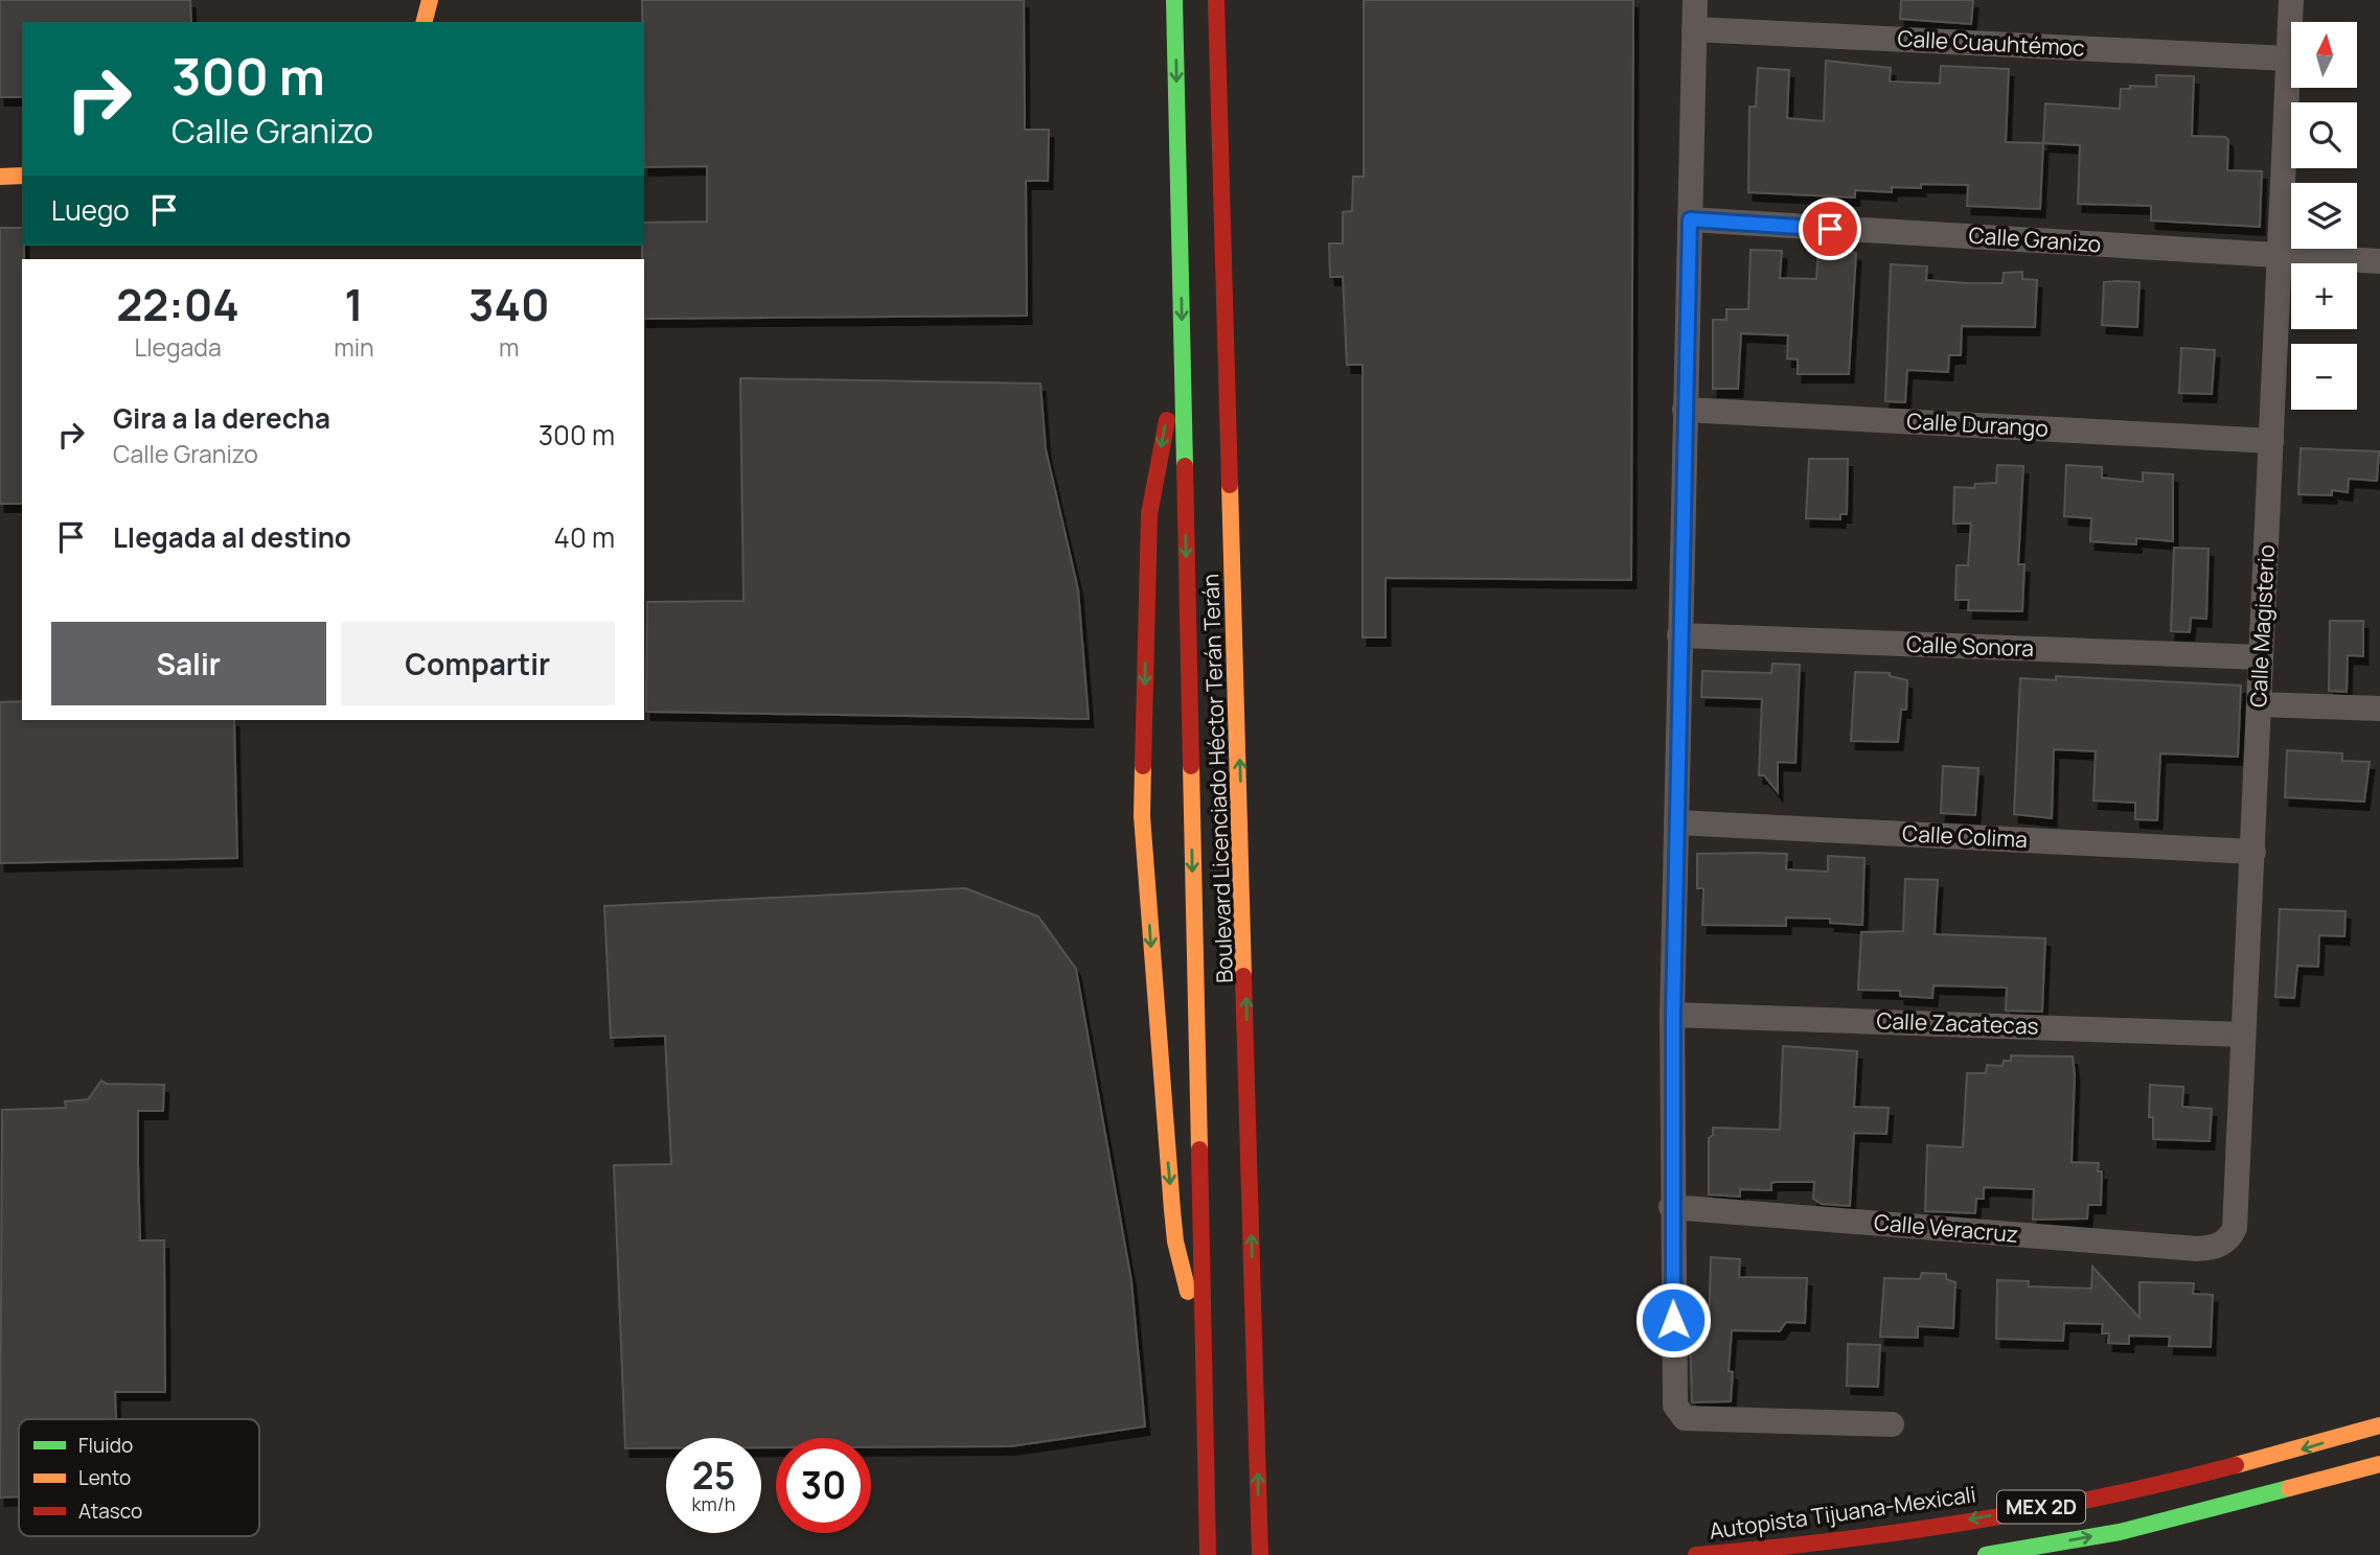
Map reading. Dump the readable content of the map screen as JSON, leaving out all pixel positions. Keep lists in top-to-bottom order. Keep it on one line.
{"streets":{"main road":["Boulevard Licenciado Héctor Terán Terán","MEX 2D","Autopista Tijuana-Mexicali"],"street":["Calle Cuauhtémoc","Calle Granizo","Calle Durango","Calle Magisterio","Calle Sonora","Calle Colima","Calle Zacatecas","Calle Veracruz"]},"crossings":[["Calle Cuauhtémoc","Calle Magisterio"],["Calle Granizo","Calle Magisterio"],["Calle Durango","Calle Magisterio"],["Calle Magisterio","Calle Sonora"],["Calle Magisterio","Calle Colima"],["Calle Magisterio","Calle Zacatecas"],["Calle Magisterio","Calle Veracruz"]],"legend":["Fluido","Lento","Atasco"],"north":"top","page":{"map_buttons":["+","−"],"turn":["300 m","Calle Granizo"],"then":"Luego","eta":["22:04","Llegada","1","min","340","m"],"list":[{"name":"Gira a la derecha","note":"Calle Granizo","value":"300 m"},{"name":"Llegada al destino","value":"40 m"}],"buttons":["Salir","Compartir"],"speed":"25 km/h","limit":"30"}}
